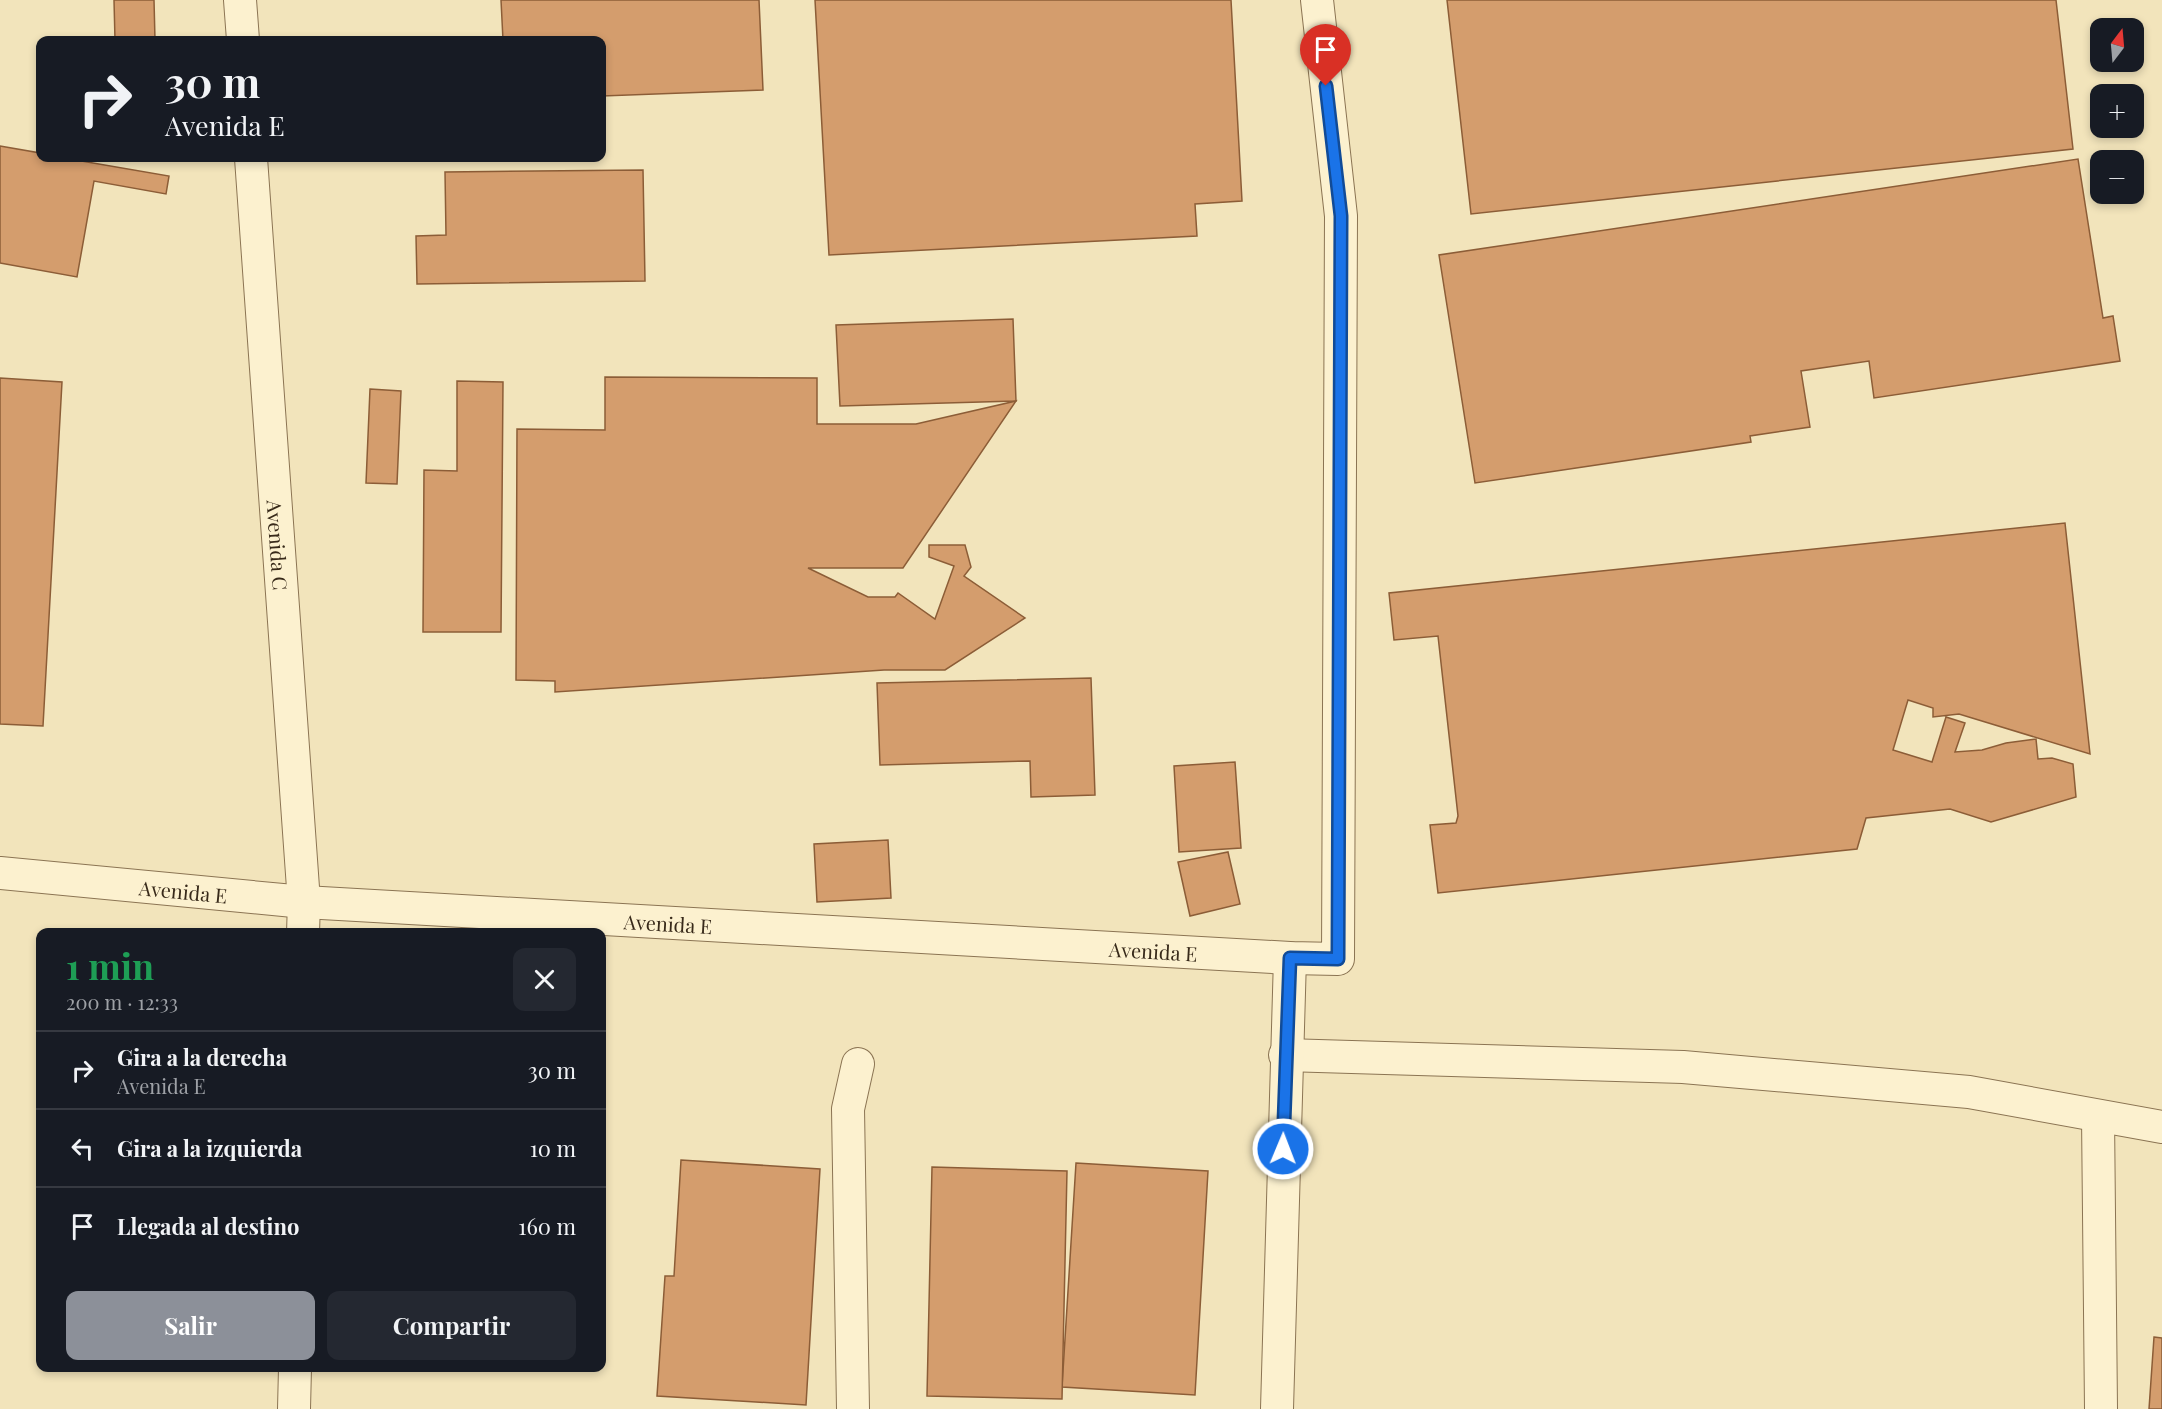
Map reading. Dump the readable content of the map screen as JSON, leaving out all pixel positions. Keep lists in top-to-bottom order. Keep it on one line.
{"streets":{"street":["Avenida C","Avenida E"]},"crossings":[["Avenida C","Avenida E"]],"north":"top","page":{"map_buttons":["+","−"],"turn":["30 m","Avenida E"],"heading":["1 min","200 m · 12:33"],"list":[{"name":"Gira a la derecha","note":"Avenida E","value":"30 m"},{"name":"Gira a la izquierda","value":"10 m"},{"name":"Llegada al destino","value":"160 m"}],"buttons":["Salir","Compartir"]}}
